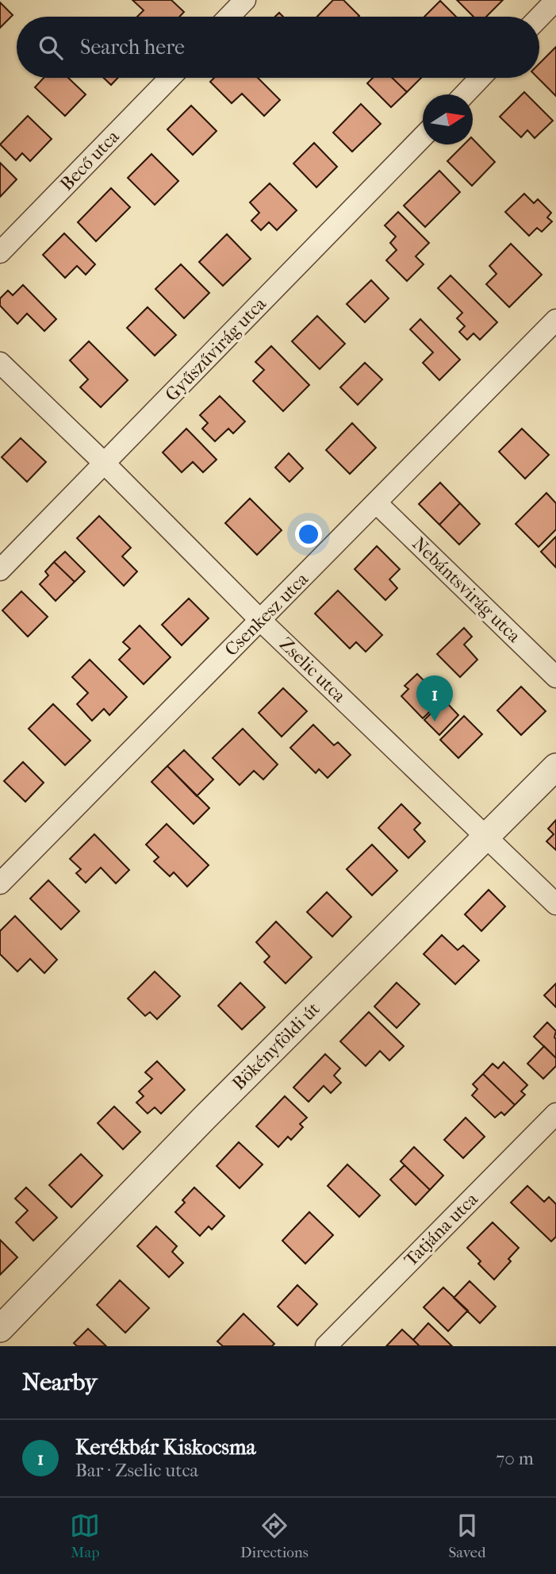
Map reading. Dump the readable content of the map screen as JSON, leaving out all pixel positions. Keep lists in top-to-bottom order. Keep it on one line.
{"streets":{"street":["Becő utca","Gyűszűvirág utca","Nebántsvirág utca","Csenkesz utca","Zselic utca","Bökényföldi út","Tatjána utca"]},"crossings":[["Gyűszűvirág utca","Zselic utca"],["Nebántsvirág utca","Csenkesz utca"],["Csenkesz utca","Zselic utca"],["Zselic utca","Bökényföldi út"]],"north":"right","page":{"search":"Search here","pins":"1","heading":"Nearby","list":[{"mark":"1","name":"Kerékbár Kiskocsma","note":"Bar · Zselic utca","value":"70 m"}],"nav":["Map","Directions","Saved"]}}
